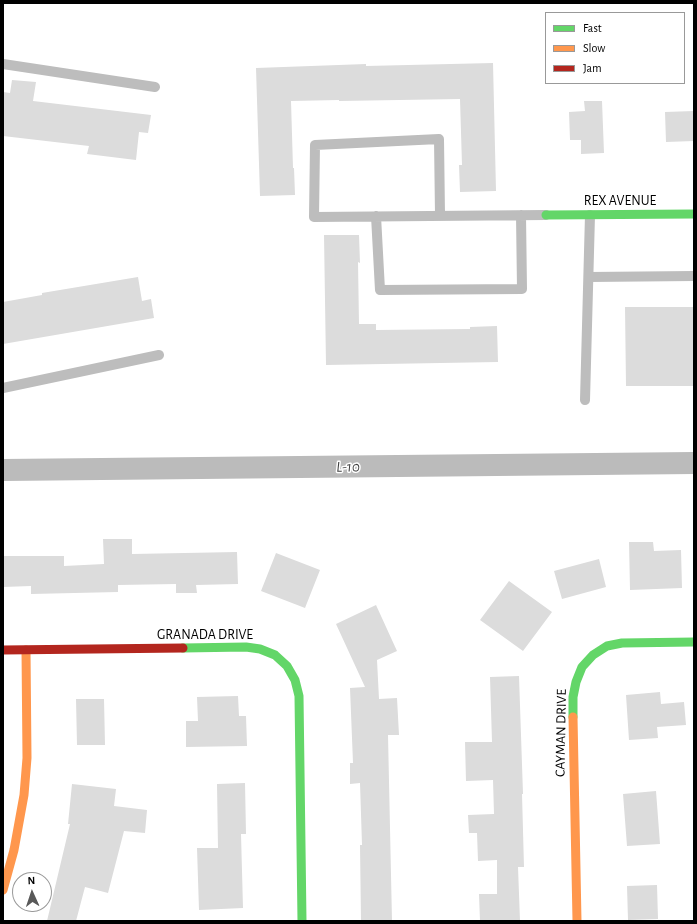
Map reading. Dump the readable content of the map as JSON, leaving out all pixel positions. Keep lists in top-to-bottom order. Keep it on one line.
{"streets":{"street":["REX AVENUE","GRANADA DRIVE","CAYMAN DRIVE"]},"water":["L-10"],"legend":["Fast","Slow","Jam"],"north":"top"}
